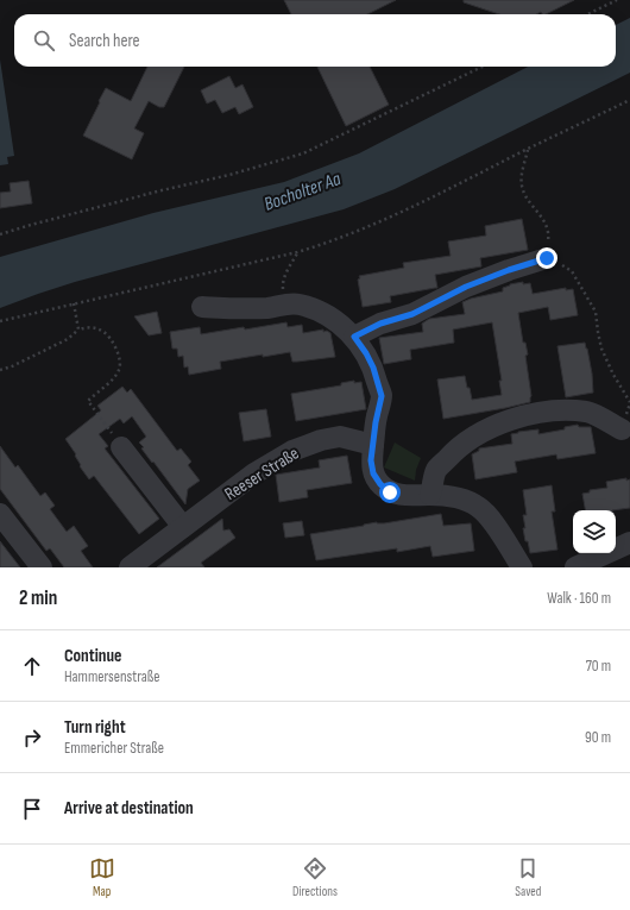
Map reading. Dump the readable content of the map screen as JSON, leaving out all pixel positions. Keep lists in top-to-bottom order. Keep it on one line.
{"streets":{"street":["Reeser Straße"]},"water":["Bocholter Aa"],"page":{"search":"Search here","heading":["2 min","Walk · 160 m"],"list":[["Continue","Hammersenstraße","70 m"],["Turn right","Emmericher Straße","90 m"],"Arrive at destination"],"nav":["Map","Directions","Saved"]}}
